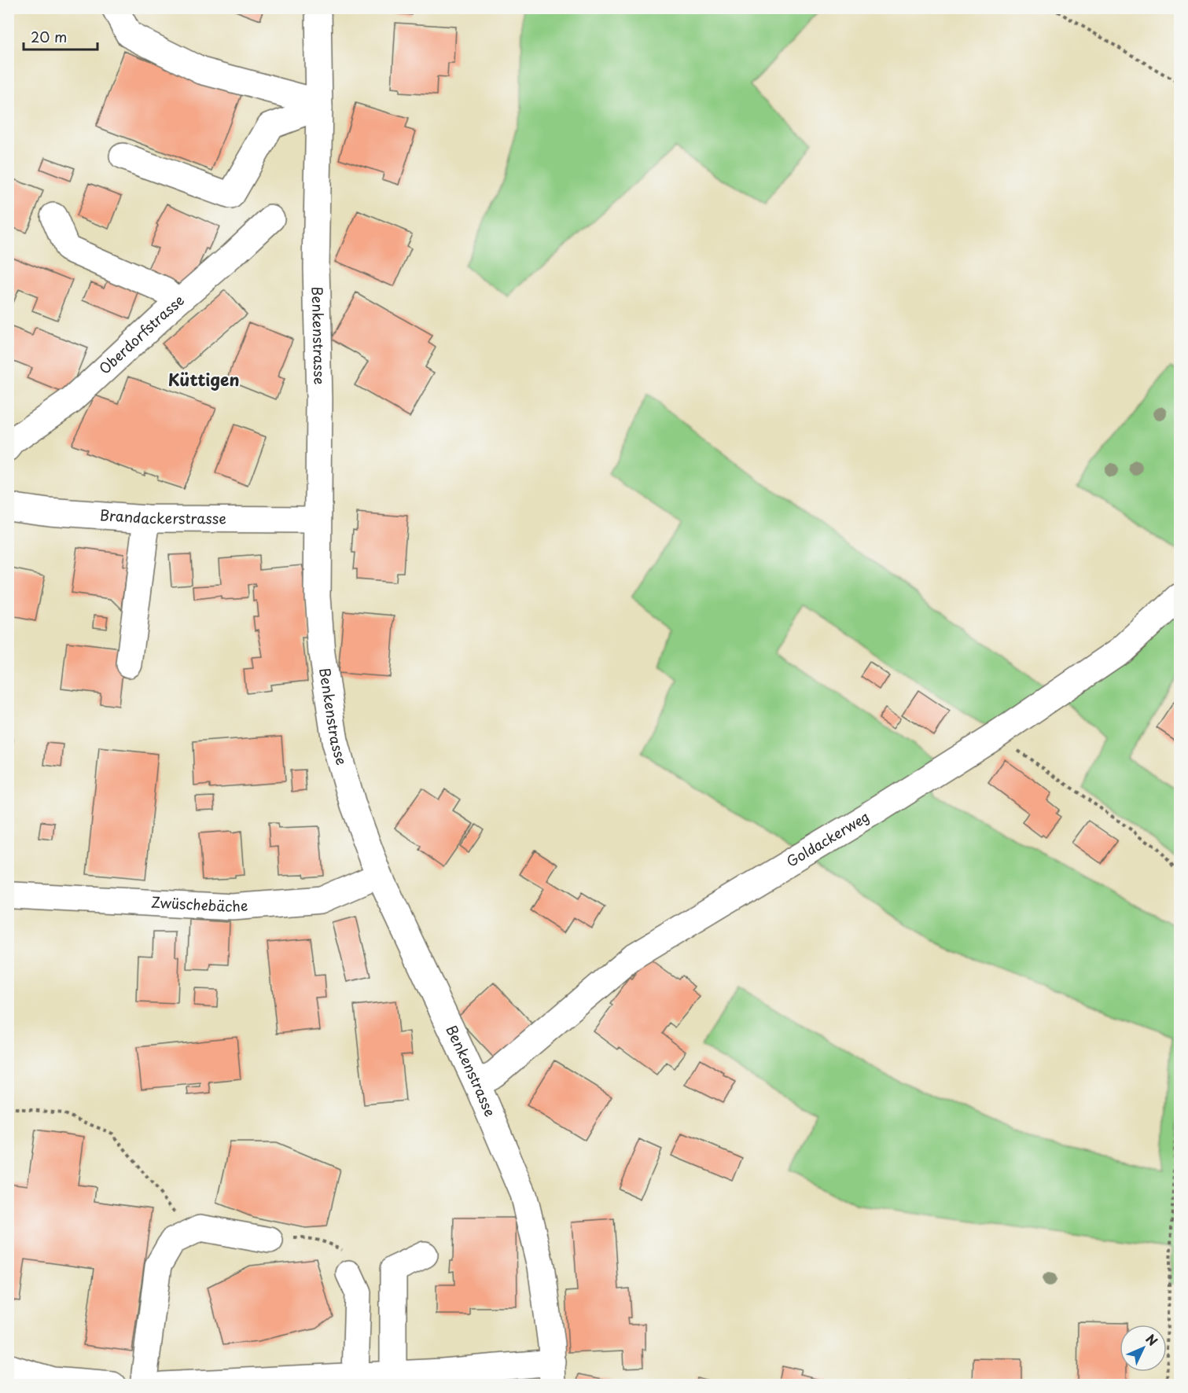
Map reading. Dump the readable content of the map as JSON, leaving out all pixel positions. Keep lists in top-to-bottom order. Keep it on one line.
{"streets":{"street":["Oberdorfstrasse","Benkenstrasse","Brandackerstrasse","Goldackerweg","Zwüschebäche"]},"crossings":[["Benkenstrasse","Brandackerstrasse"],["Benkenstrasse","Goldackerweg"],["Benkenstrasse","Zwüschebäche"]],"districts":["Küttigen"],"scale_bar":"20 m","north":"top right"}
